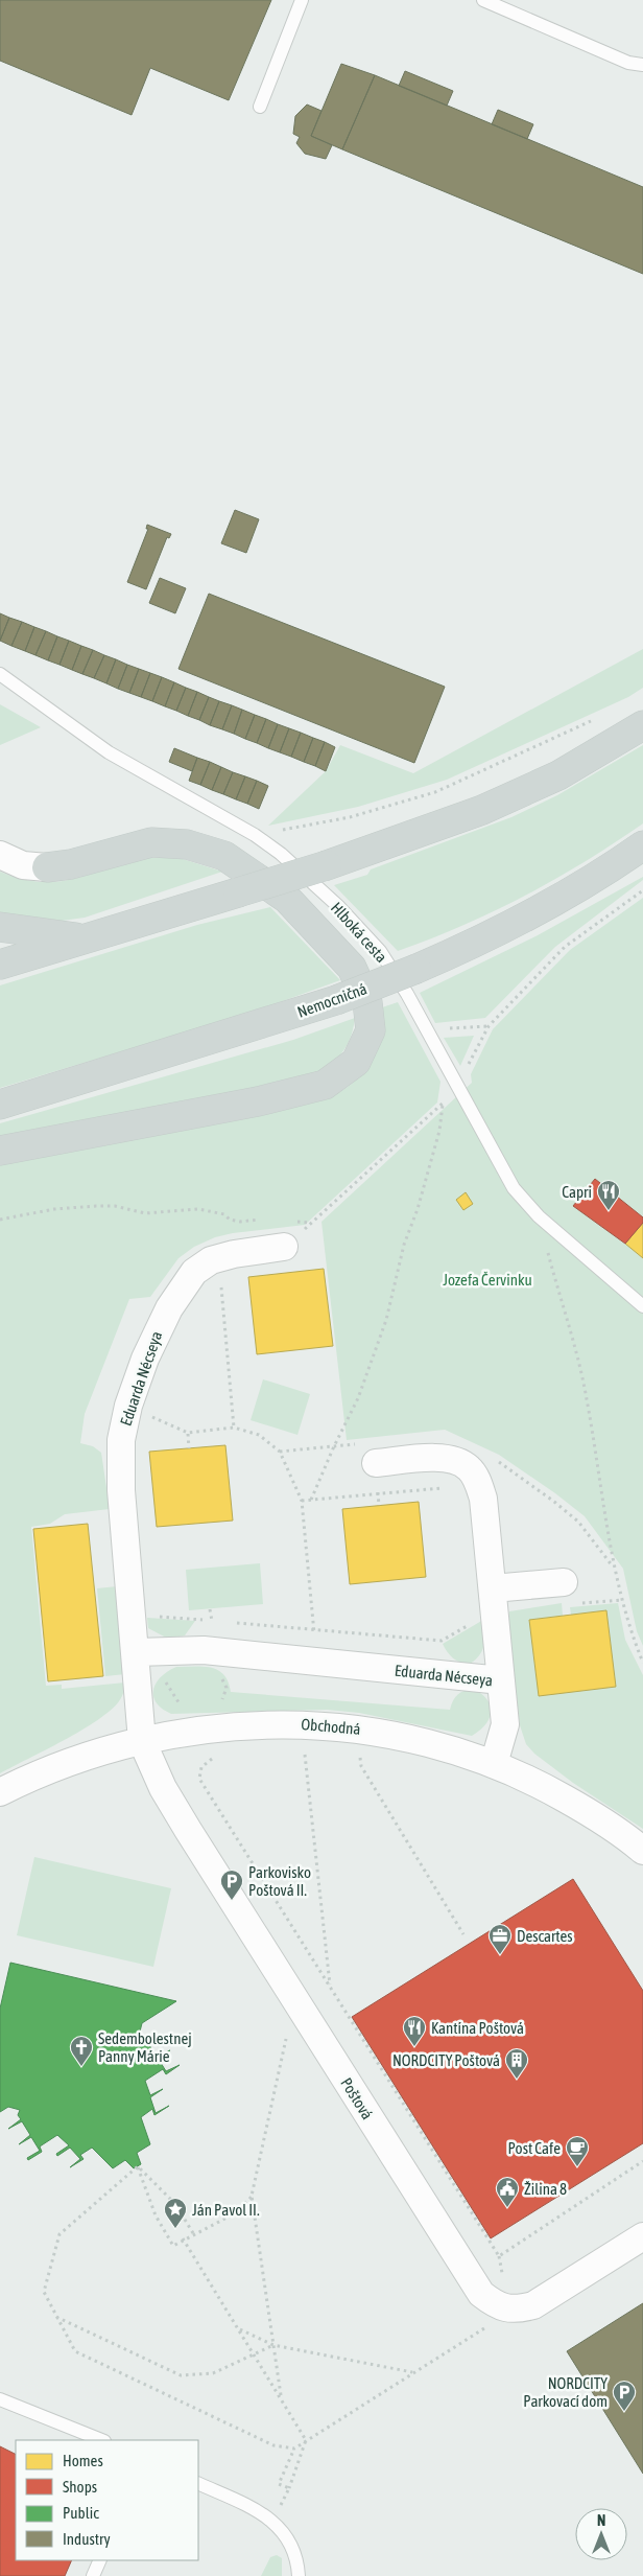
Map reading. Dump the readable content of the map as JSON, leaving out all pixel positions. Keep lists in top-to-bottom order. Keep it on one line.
{"streets":{"main road":["Nemocničná"],"street":["Eduarda Nécseya","Obchodná","Poštová"],"lane":["Hlboká cesta"]},"crossings":[["Eduarda Nécseya","Obchodná"],["Eduarda Nécseya","Poštová"],["Obchodná","Poštová"]],"parks":["Jozefa Červinku"],"places":{"restaurant":["Capri","Kantína Poštová"],"parking":["Parkovisko Poštová II.","NORDCITY Parkovací dom"],"office":["Descartes"],"church":["Sedembolestnej Panny Márie"],"building":["NORDCITY Poštová"],"cafe":["Post Cafe"],"public building":["Žilina 8"],"place":["Ján Pavol II."]},"legend":["Homes","Shops","Public","Industry"],"north":"top"}
